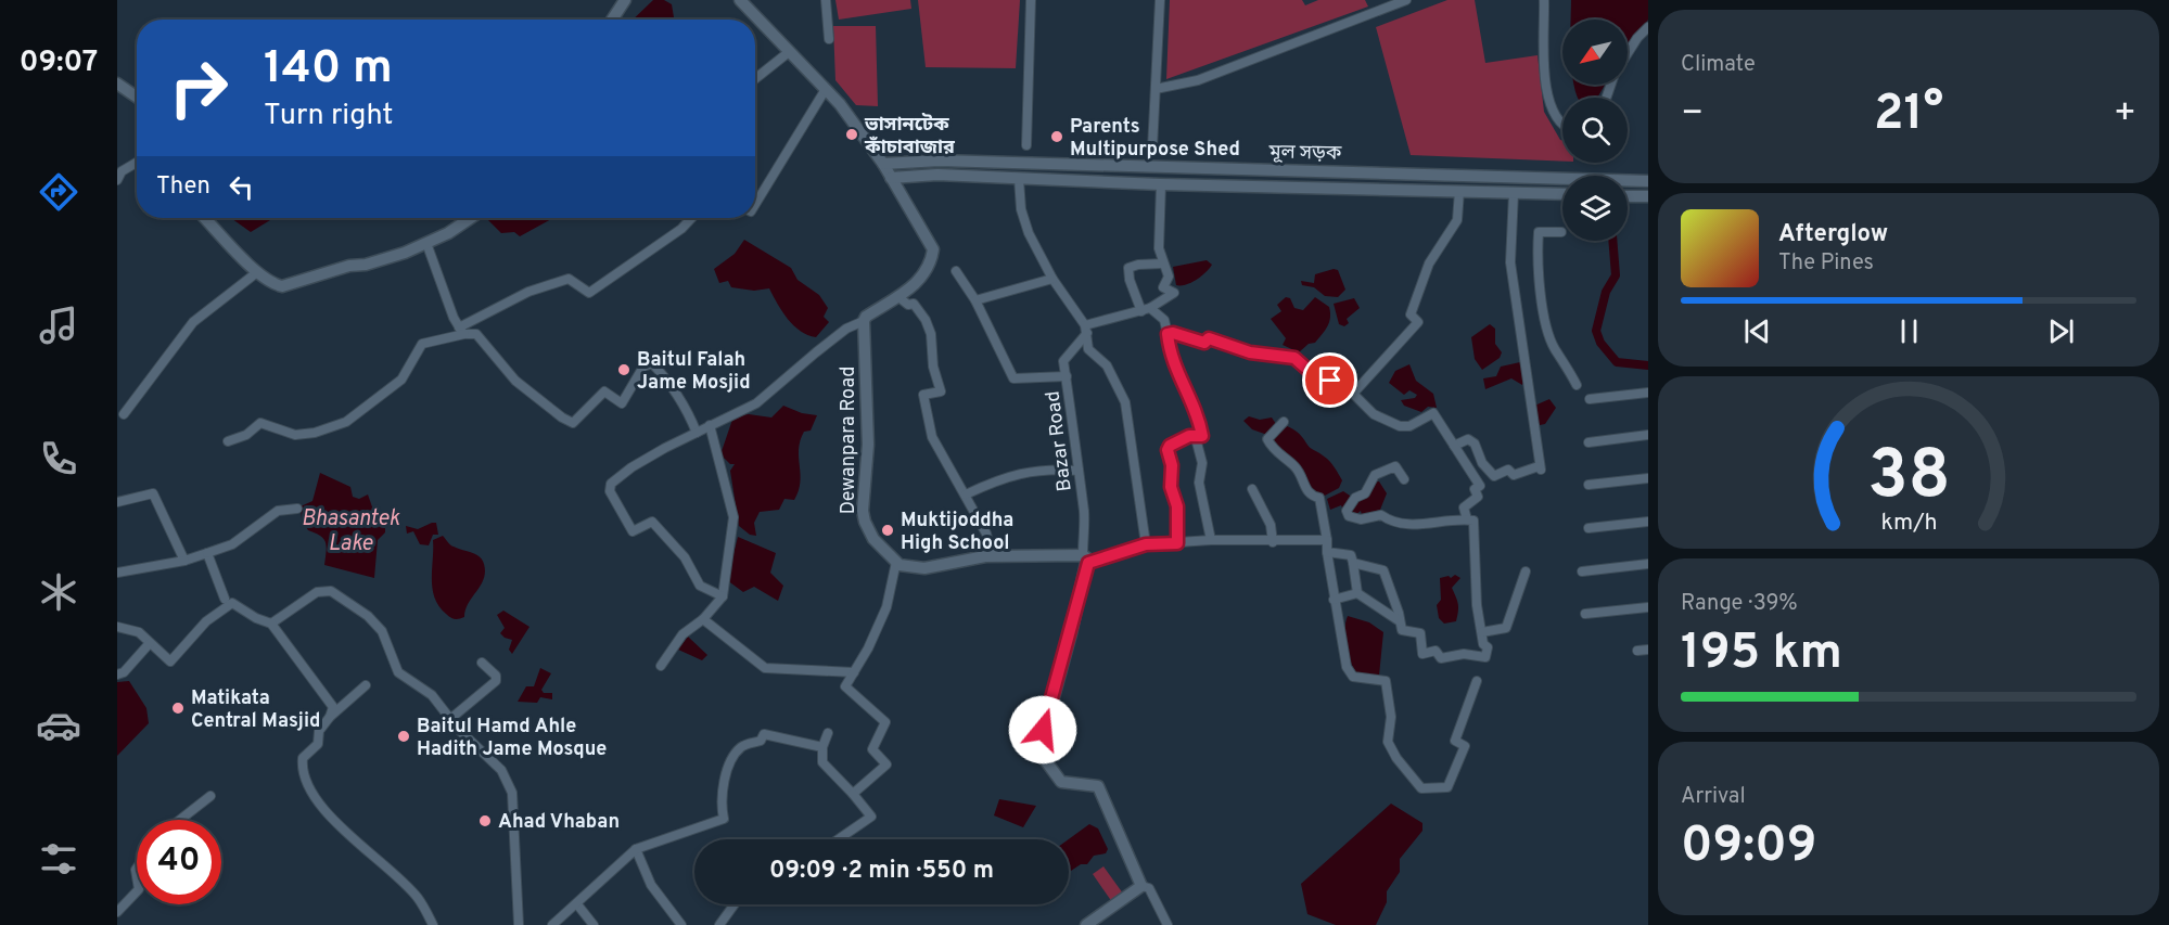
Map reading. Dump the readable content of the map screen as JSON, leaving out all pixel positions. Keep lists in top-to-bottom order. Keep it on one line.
{"streets":{"street":["মূল সড়ক","Dewanpara Road","Bazar Road"]},"water":["Bhasantek Lake"],"places":["ভাসানটেক কাঁচাবাজার","Parents Multipurpose Shed","Baitul Falah Jame Mosjid","Muktijoddha High School","Matikata Central Masjid","Baitul Hamd Ahle Hadith Jame Mosque","Ahad Vhaban"],"north":"bottom left","page":{"tabs":"09:07","tile":["Climate",["Range · 39%","195 km"],["Arrival","09:09"]],"turn":["140 m","Turn right"],"heat":["−","21°","+"],"then":"Then","song":["Afterglow","The Pines"],"limit":"40","trip":"09:09 · 2 min · 550 m","gauge":["38","km/h"]}}
